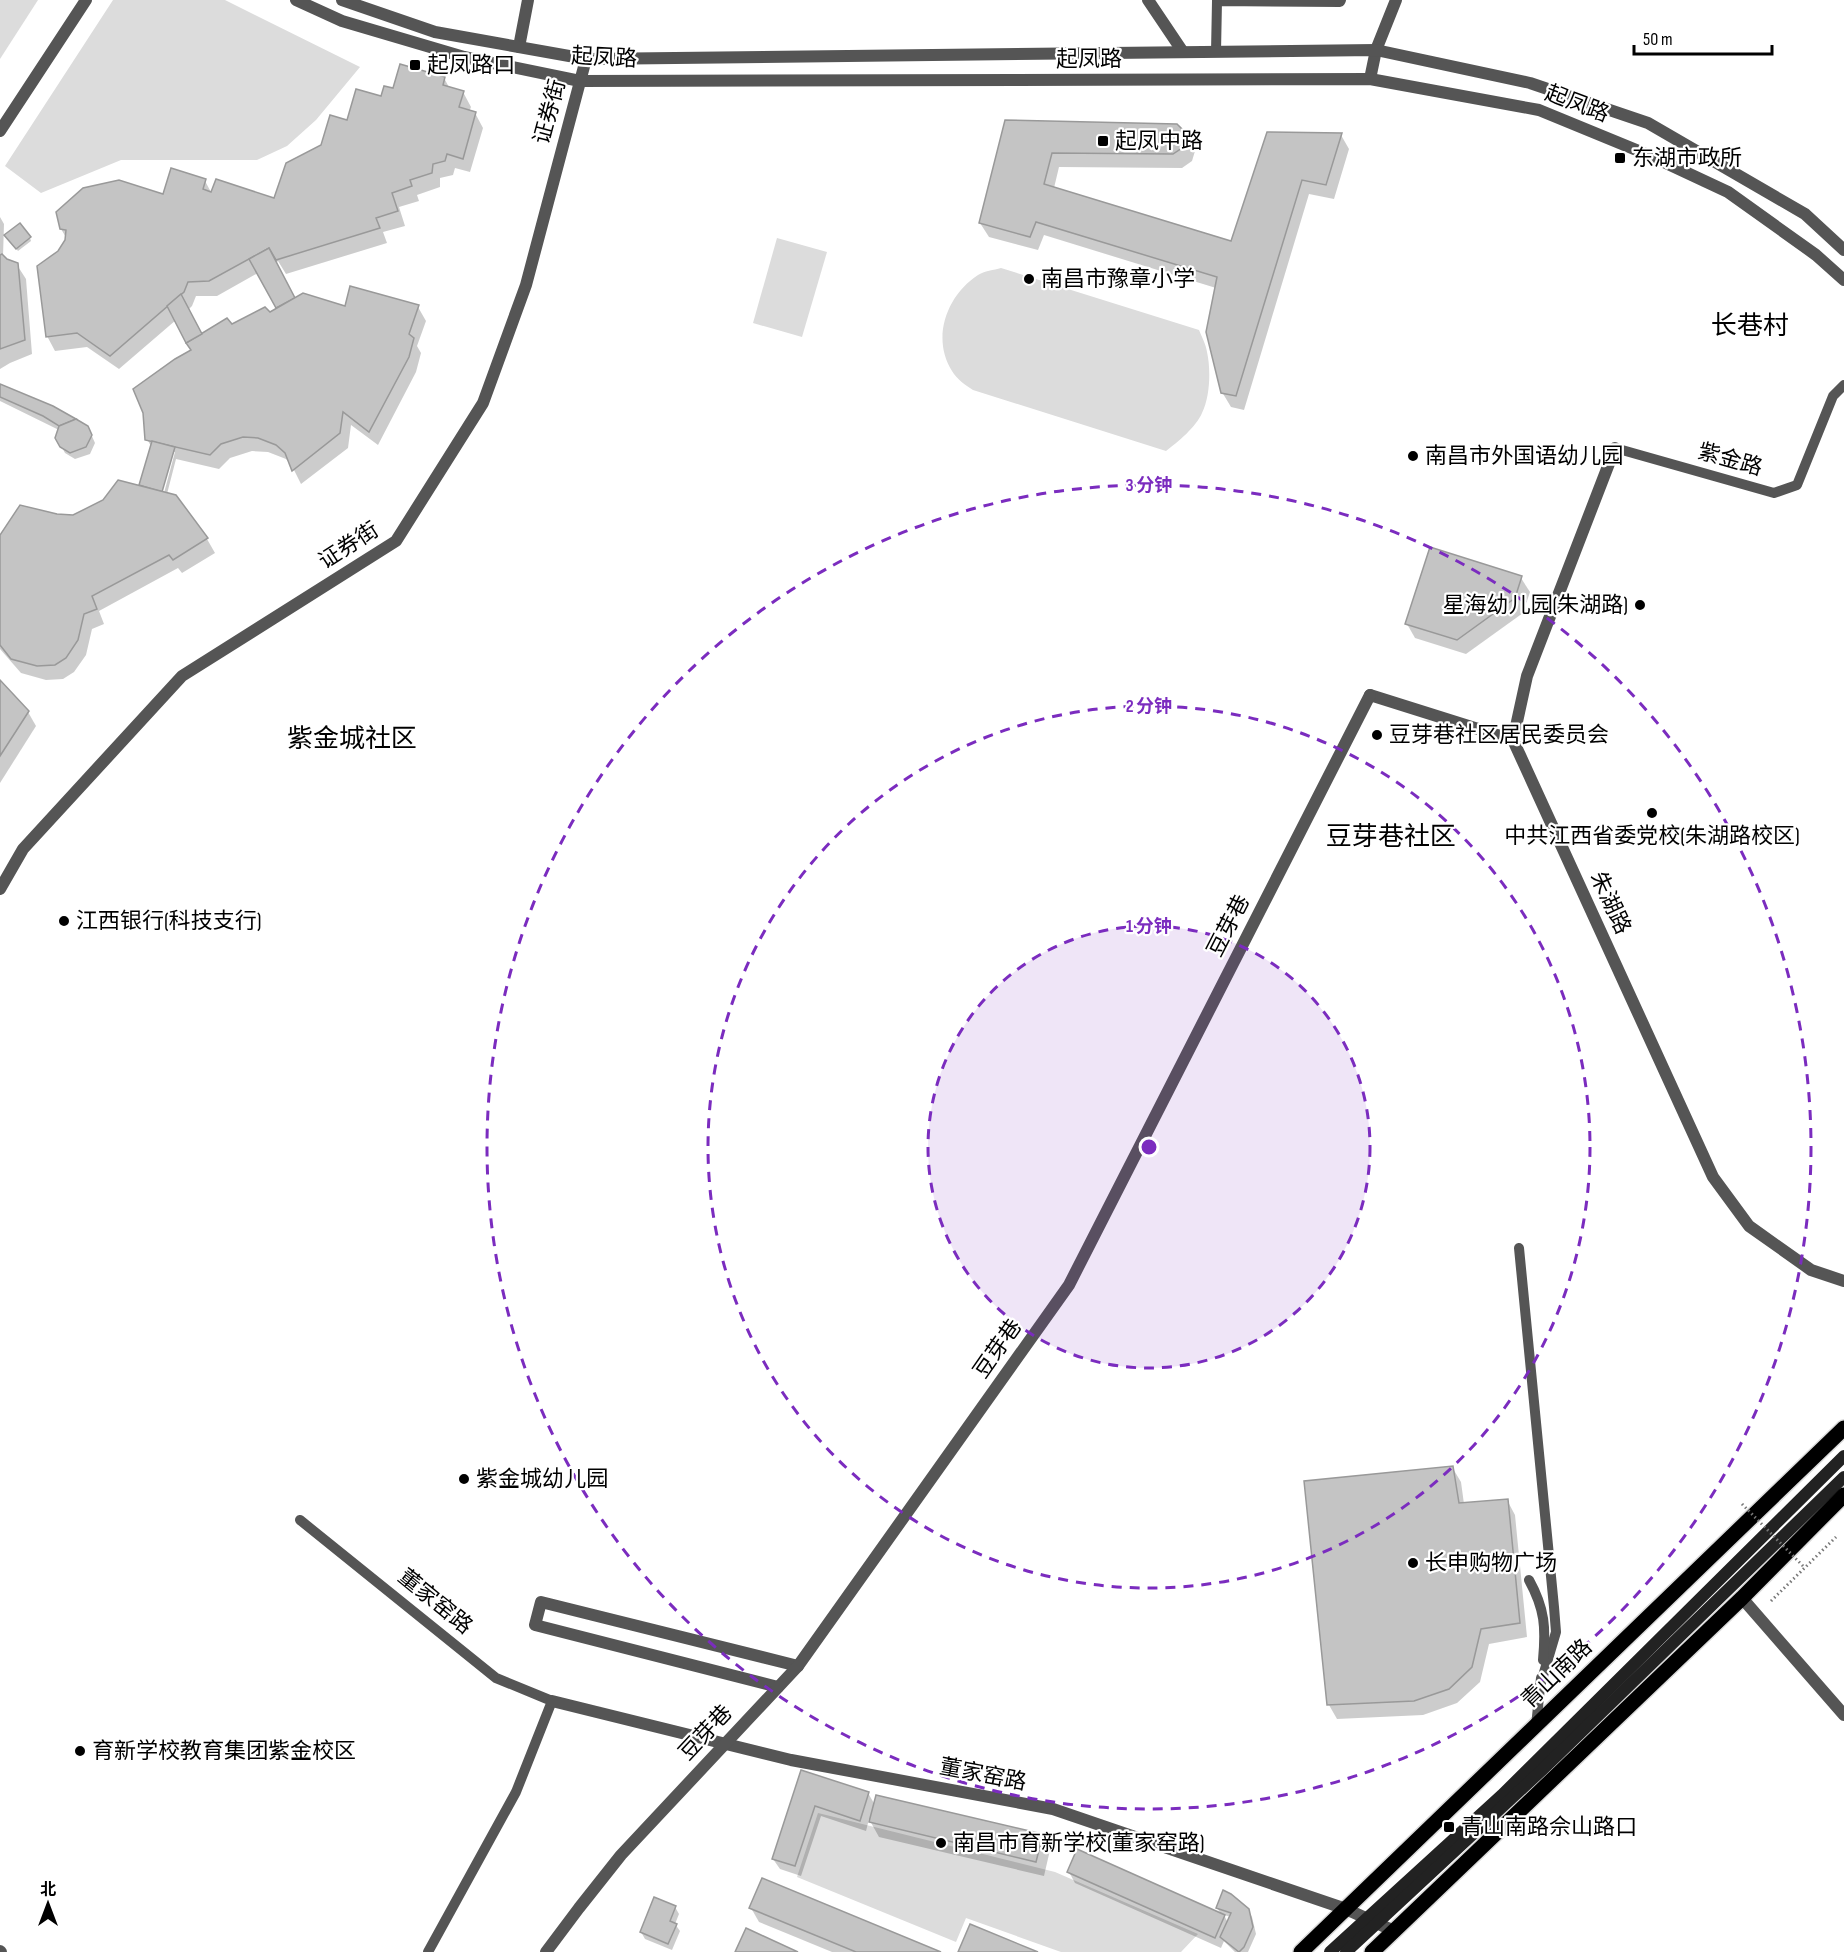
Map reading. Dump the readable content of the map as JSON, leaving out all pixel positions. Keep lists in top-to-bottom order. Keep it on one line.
{"streets":{"main road":["青山南路"],"street":["起凤路","证券街","朱湖路","豆芽巷","董家窑路"],"lane":["紫金路"]},"crossings":[["起凤路","证券街"],["朱湖路","豆芽巷"],["豆芽巷","董家窑路"],["董家窑路","青山南路"]],"districts":["长巷村","紫金城社区","豆芽巷社区"],"places":{"transit":["起凤路口","起凤中路","东湖市政所","青山南路佘山路口"],"other":["南昌市豫章小学","南昌市外国语幼儿园","星海幼儿园(朱湖路)","豆芽巷社区居民委员会","中共江西省委党校(朱湖路校区)","江西银行(科技支行)","紫金城幼儿园","长申购物广场","育新学校教育集团紫金校区","南昌市育新学校(董家窑路)"]},"scale_bar":"50 m","north":"top","rings":["3 分钟","2 分钟","1 分钟"]}
